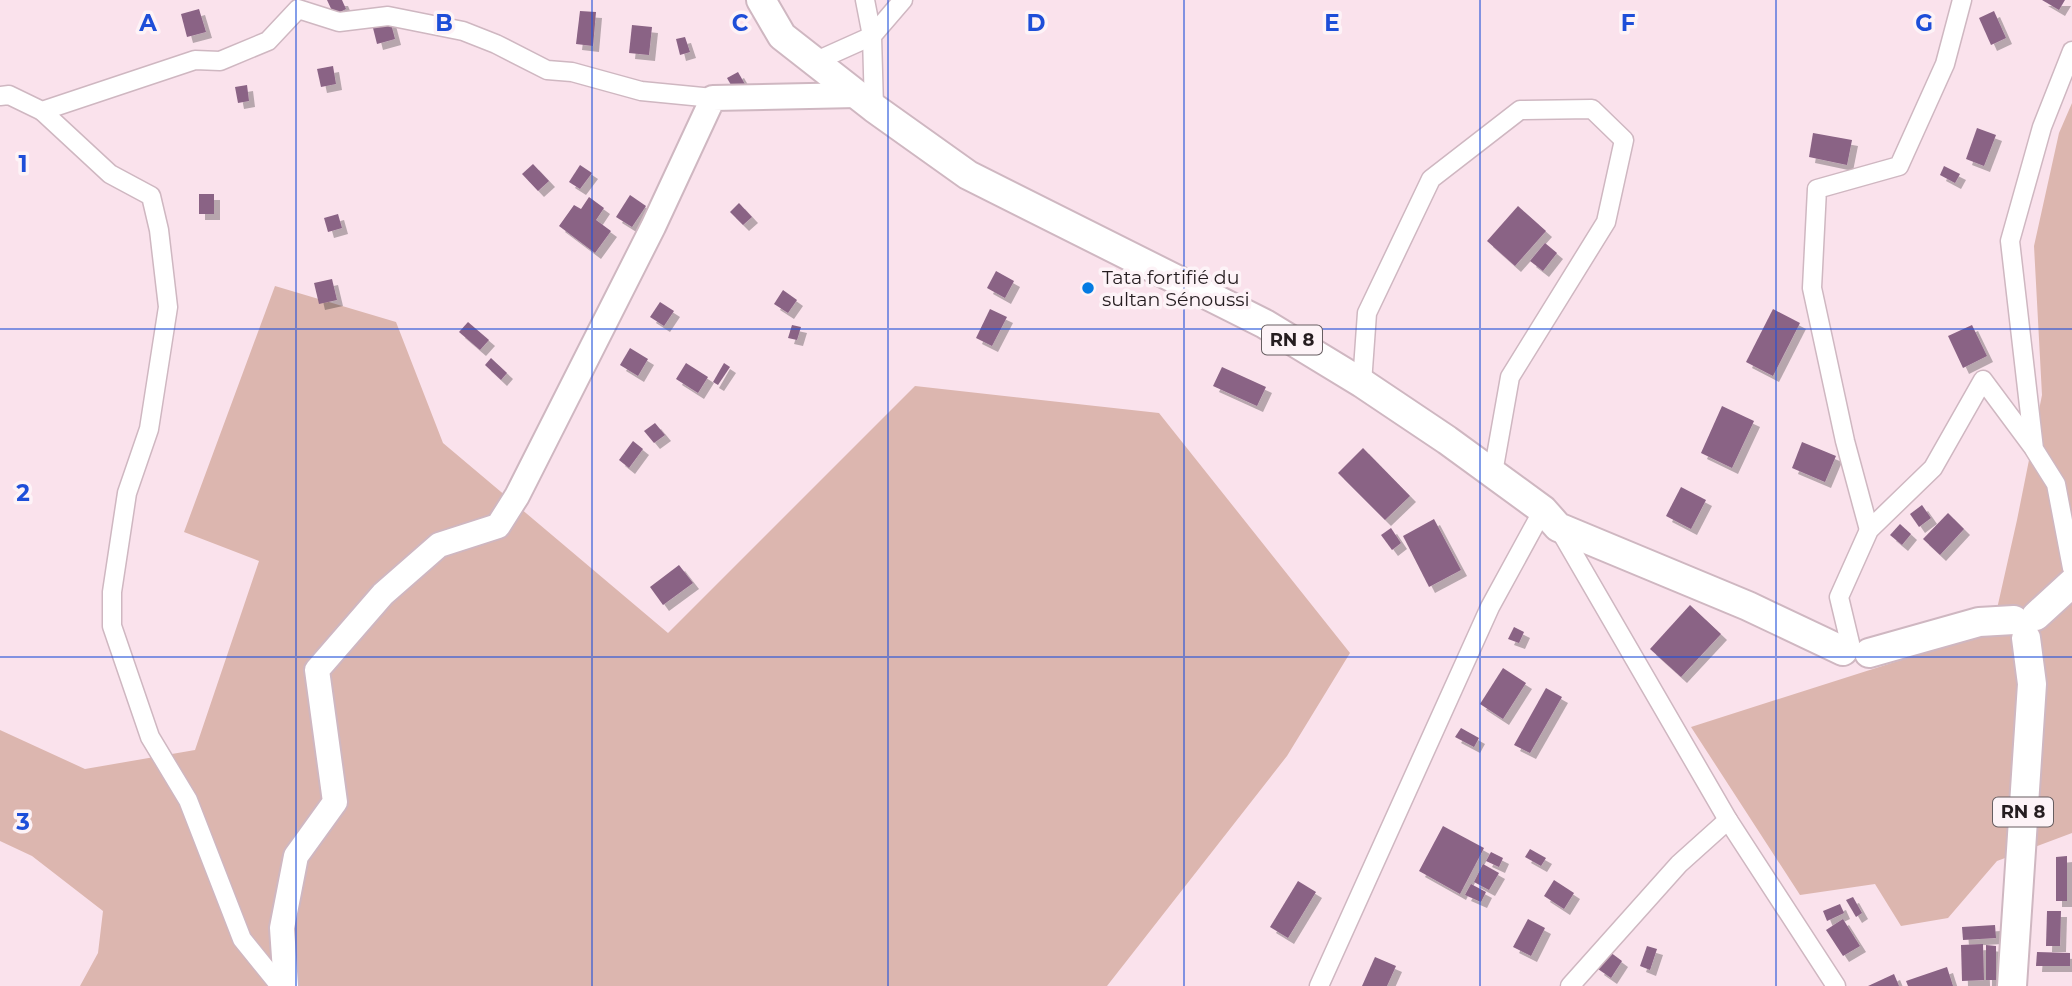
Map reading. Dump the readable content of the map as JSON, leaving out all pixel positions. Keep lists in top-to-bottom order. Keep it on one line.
{"streets":{"main road":["RN 8"]},"places":["Tata fortifié du sultan Sénoussi"],"grid":{"columns":["A","B","C","D","E","F","G"],"rows":["1","2","3"]}}
